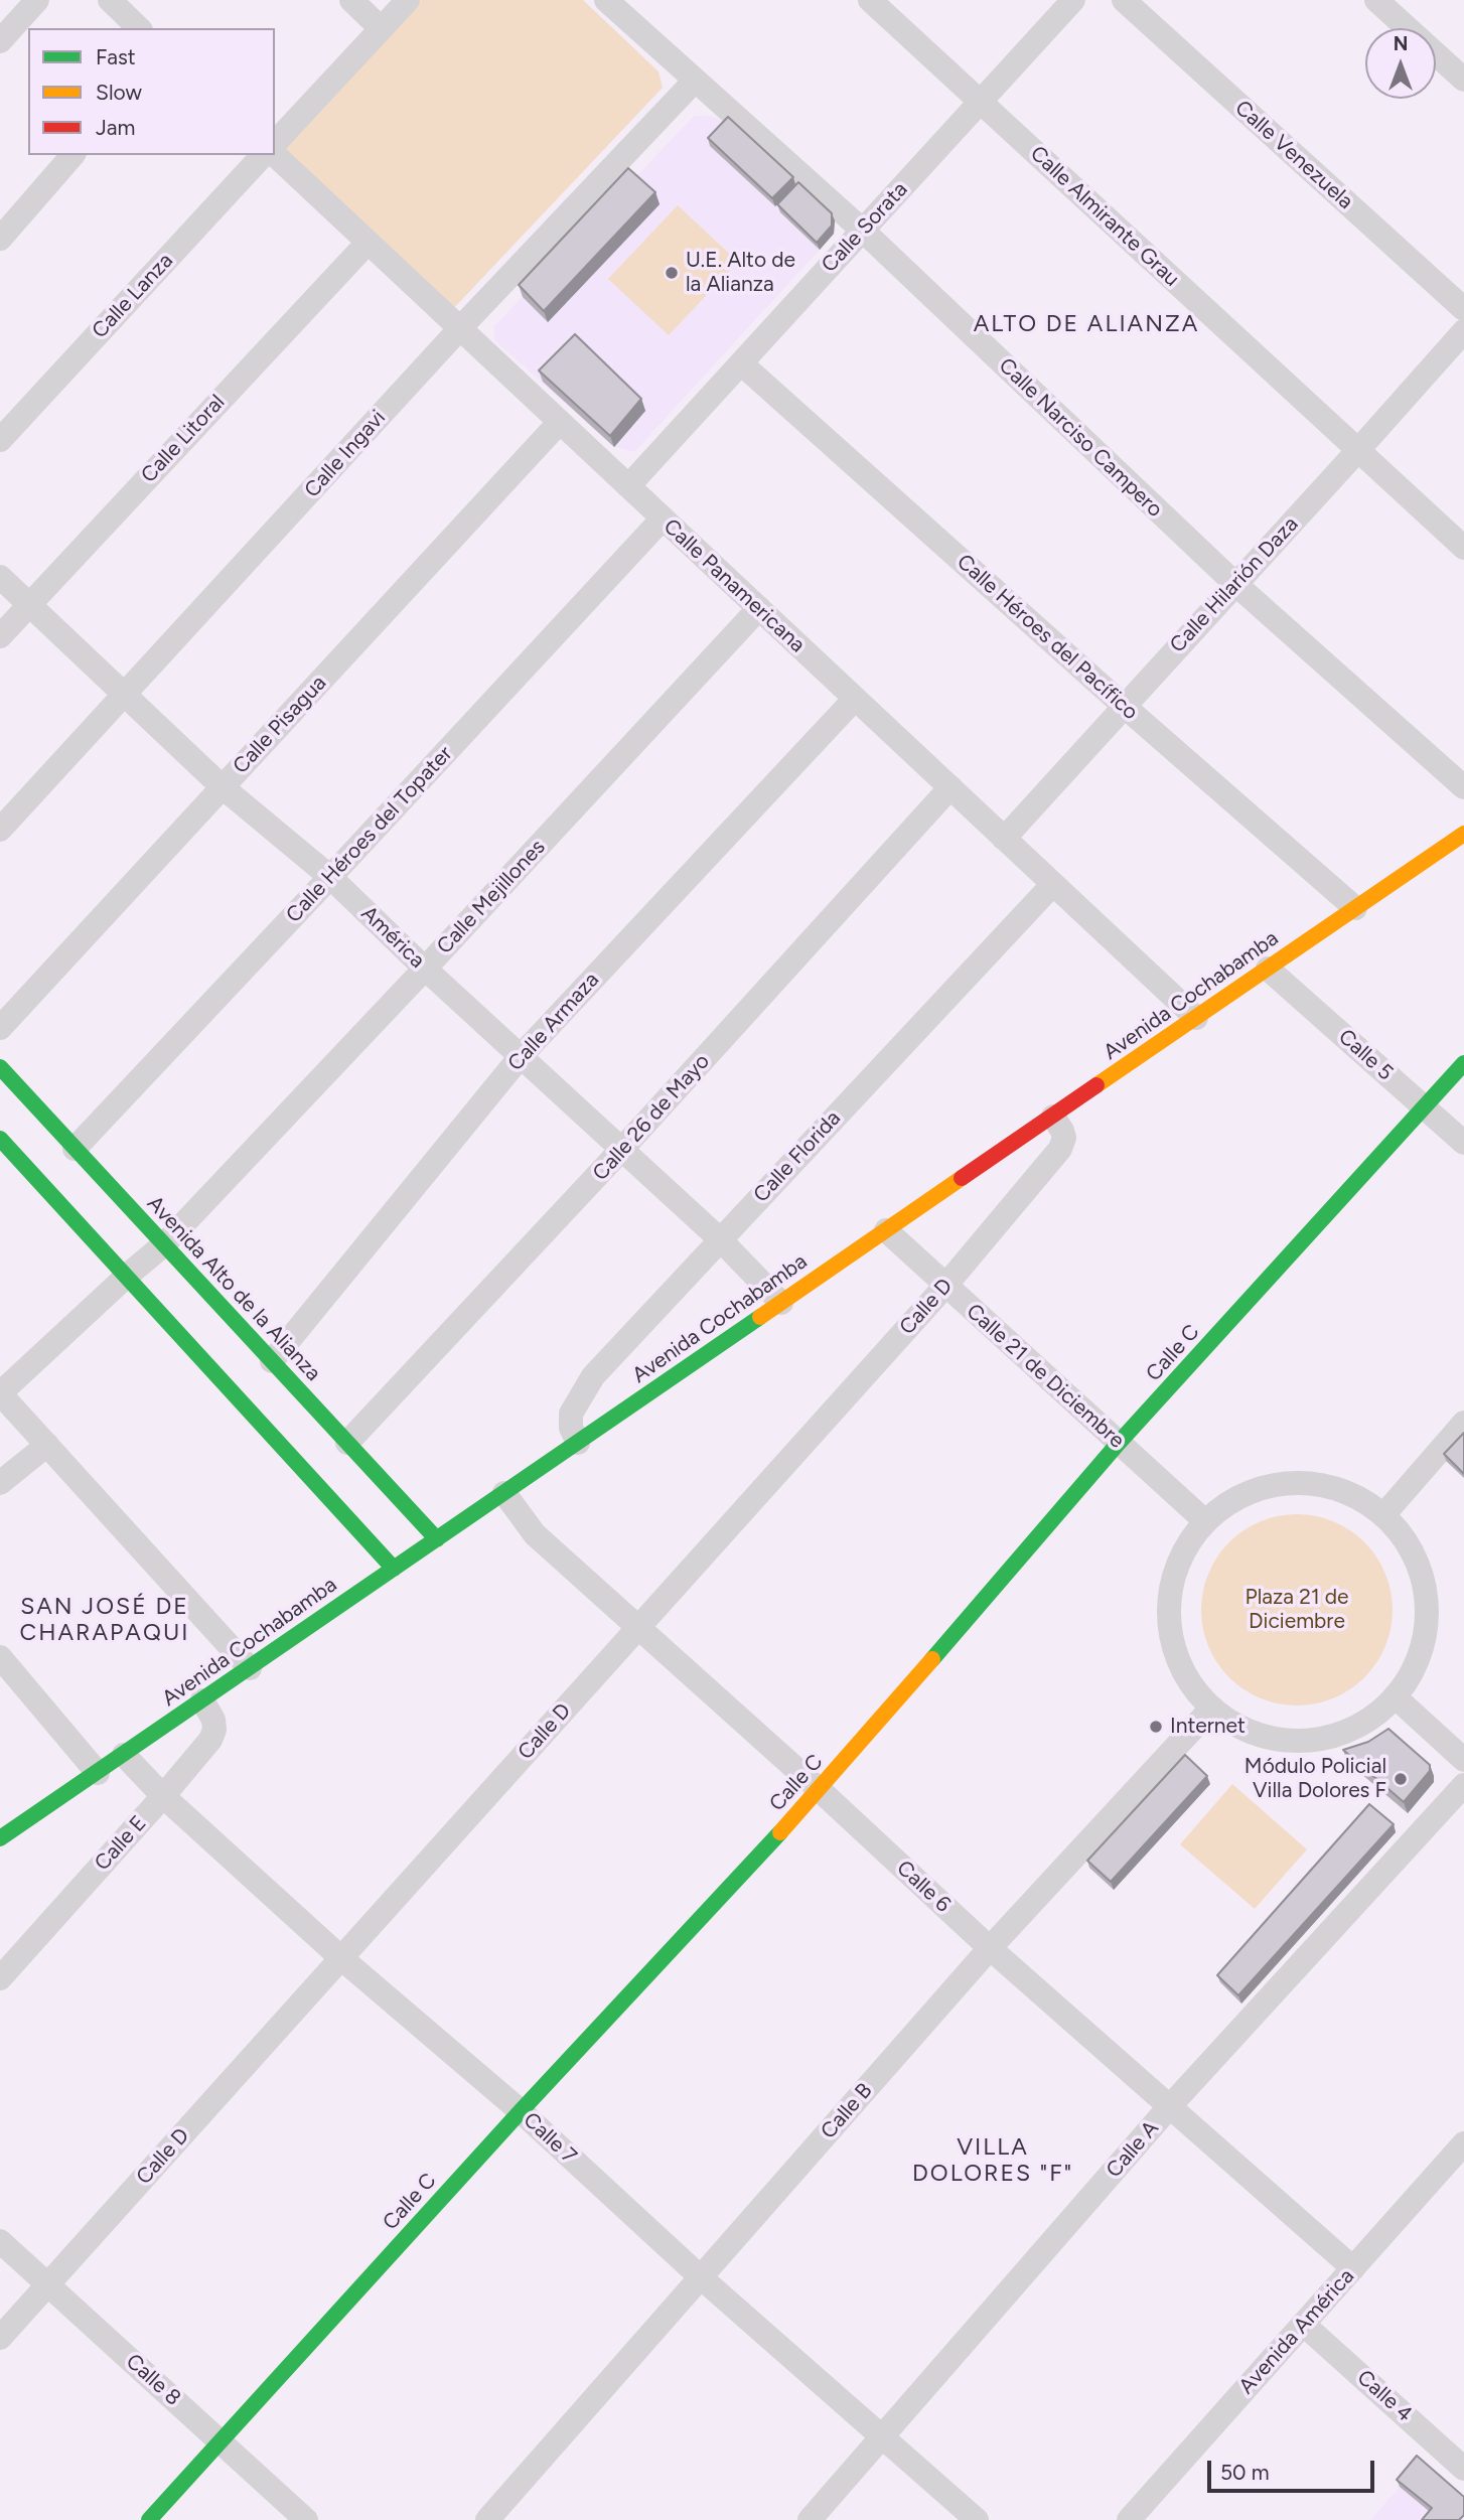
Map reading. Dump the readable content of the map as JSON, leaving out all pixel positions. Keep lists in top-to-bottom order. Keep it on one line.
{"streets":{"street":["Calle Venezuela","Calle Almirante Grau","Calle Sorata","Calle Lanza","Calle Narciso Campero","Calle Litoral","Calle Ingavi","Calle Hilarión Daza","Calle Panamericana","Calle Héroes del Pacífico","Calle Pisagua","Calle Héroes del Topater","Calle Mejillones","América","Avenida Cochabamba","Calle Armaza","Calle 5","Calle 26 de Mayo","Calle Florida","Avenida Alto de la Alianza","Calle D","Calle C","Calle 21 de Diciembre","Calle E","Calle 6","Calle B","Calle 7","Calle A","Avenida América","Calle 8","Calle 4"]},"crossings":[["Calle Almirante Grau","Calle Sorata"],["Calle Almirante Grau","Calle Hilarión Daza"],["Calle Sorata","Calle Narciso Campero"],["Calle Sorata","Calle Panamericana"],["Calle Sorata","Calle Héroes del Pacífico"],["Calle Narciso Campero","Calle Ingavi"],["Calle Narciso Campero","Calle Hilarión Daza"],["Calle Litoral","Calle Panamericana"],["Calle Litoral","América"],["Calle Ingavi","Calle Panamericana"],["Calle Ingavi","América"],["Calle Hilarión Daza","Calle Panamericana"],["Calle Hilarión Daza","Calle Héroes del Pacífico"],["Calle Panamericana","Calle Pisagua"],["Calle Panamericana","Calle Héroes del Topater"],["Calle Panamericana","Calle Mejillones"],["Calle Panamericana","Avenida Cochabamba"],["Calle Panamericana","Calle Armaza"],["Calle Panamericana","Calle 26 de Mayo"],["Calle Panamericana","Calle Florida"],["Calle Héroes del Pacífico","Avenida Cochabamba"],["Calle Pisagua","América"],["Calle Héroes del Topater","América"],["Calle Héroes del Topater","Avenida Alto de la Alianza"],["Calle Mejillones","América"],["Calle Mejillones","Avenida Alto de la Alianza"],["América","Avenida Cochabamba"],["América","Calle Armaza"],["América","Calle 26 de Mayo"],["América","Calle Florida"],["Avenida Cochabamba","Calle 5"],["Avenida Cochabamba","Calle Florida"],["Avenida Cochabamba","Avenida Alto de la Alianza"],["Avenida Cochabamba","Calle D"],["Avenida Cochabamba","Calle 21 de Diciembre"],["Avenida Cochabamba","Calle E"],["Avenida Cochabamba","Calle 6"],["Avenida Cochabamba","Calle 7"],["Calle Armaza","Avenida Alto de la Alianza"],["Calle 5","Calle C"],["Calle 26 de Mayo","Avenida Alto de la Alianza"],["Calle D","Calle 21 de Diciembre"],["Calle D","Calle 6"],["Calle D","Calle 7"],["Calle D","Calle 8"],["Calle C","Calle 21 de Diciembre"],["Calle C","Calle 6"],["Calle C","Calle 7"],["Calle C","Calle 8"],["Calle E","Calle 7"],["Calle 6","Calle B"],["Calle 6","Calle A"],["Calle 6","Avenida América"],["Calle B","Calle 7"],["Calle 7","Calle A"],["Avenida América","Calle 4"]],"districts":["ALTO DE ALIANZA","SAN JOSÉ DE CHARAPAQUI","VILLA DOLORES \"F\""],"parks":["Plaza 21 de Diciembre"],"places":["U.E. Alto de la Alianza","Internet","Módulo Policial Villa Dolores F"],"legend":["Fast","Slow","Jam"],"scale_bar":"50 m","north":"top"}
